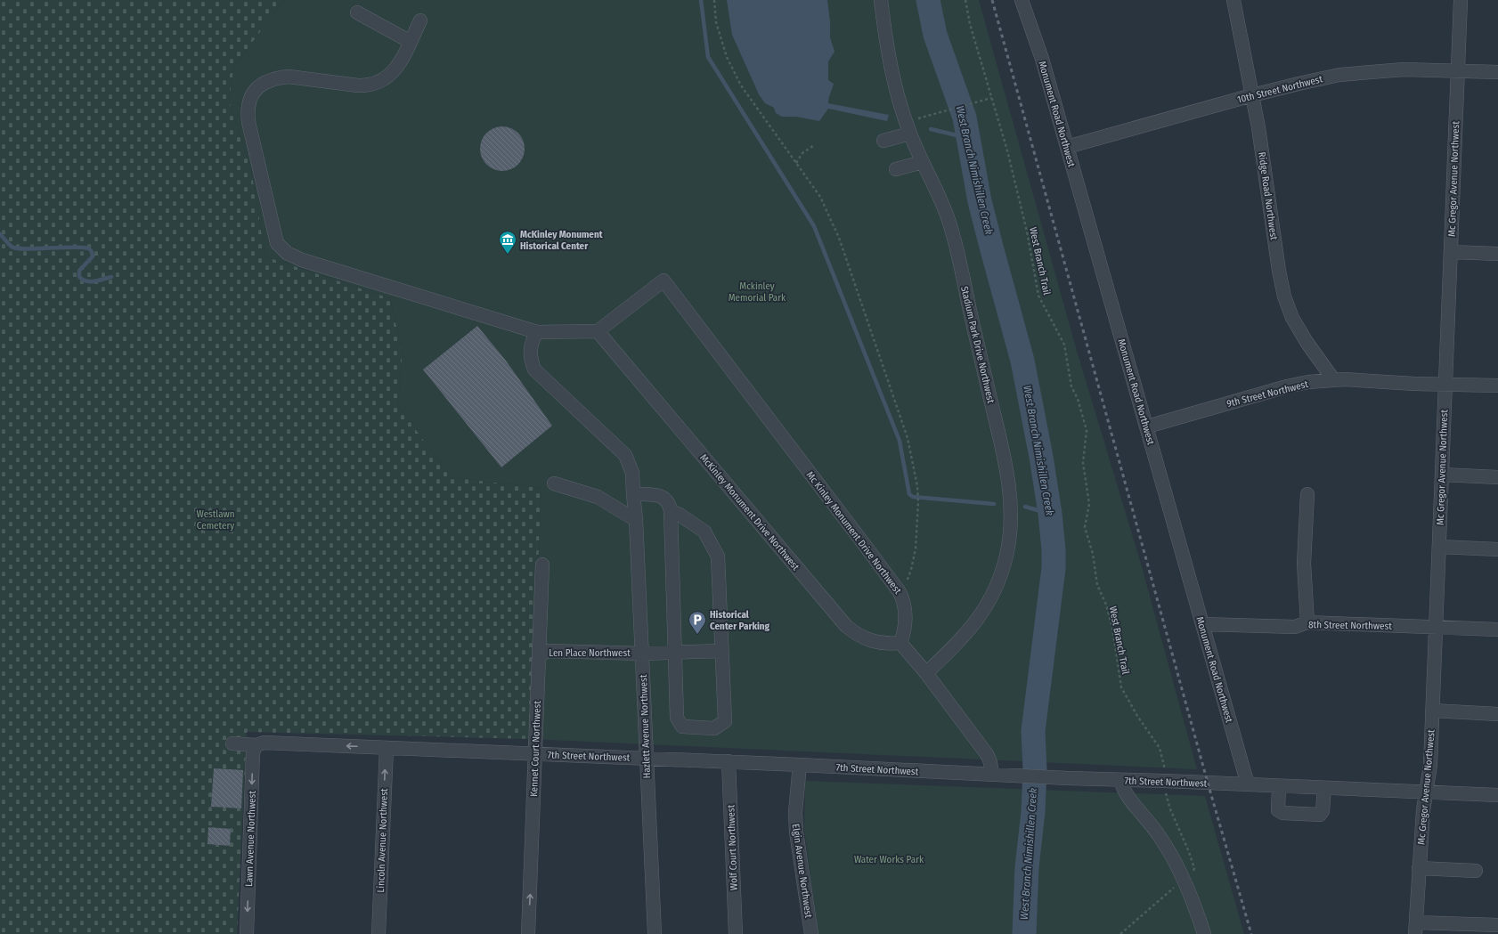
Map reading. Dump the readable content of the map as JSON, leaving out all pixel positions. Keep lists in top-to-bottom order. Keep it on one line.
{"streets":{"street":["10th Street Northwest","Monument Road Northwest","Mc Gregor Avenue Northwest","Ridge Road Northwest","Stadium Park Drive Northwest","9th Street Northwest","McKinley Monument Drive Northwest","Mc Kinley Monument Drive Northwest","8th Street Northwest","Len Place Northwest","Hazlett Avenue Northwest","Kennet Court Northwest","7th Street Northwest","Lawn Avenue Northwest","Lincoln Avenue Northwest","Wolf Court Northwest","Elgin Avenue Northwest"],"path":["West Branch Trail"]},"crossings":[["10th Street Northwest","Monument Road Northwest"],["10th Street Northwest","Mc Gregor Avenue Northwest"],["10th Street Northwest","Ridge Road Northwest"],["Monument Road Northwest","9th Street Northwest"],["Monument Road Northwest","8th Street Northwest"],["Monument Road Northwest","7th Street Northwest"],["Mc Gregor Avenue Northwest","9th Street Northwest"],["Mc Gregor Avenue Northwest","8th Street Northwest"],["Mc Gregor Avenue Northwest","7th Street Northwest"],["Ridge Road Northwest","9th Street Northwest"],["West Branch Trail","7th Street Northwest"],["McKinley Monument Drive Northwest","Mc Kinley Monument Drive Northwest"],["Len Place Northwest","Hazlett Avenue Northwest"],["Len Place Northwest","Kennet Court Northwest"],["Hazlett Avenue Northwest","7th Street Northwest"],["Kennet Court Northwest","7th Street Northwest"],["7th Street Northwest","Lawn Avenue Northwest"],["7th Street Northwest","Lincoln Avenue Northwest"],["7th Street Northwest","Wolf Court Northwest"],["7th Street Northwest","Elgin Avenue Northwest"]],"one_way":["Kennet Court Northwest","Lawn Avenue Northwest","Lincoln Avenue Northwest"],"water":["West Branch Nimishillen Creek"],"parks":["Mckinley Memorial Park","Westlawn Cemetery","Water Works Park"],"places":{"museum":["McKinley Monument Historical Center"],"parking":["Historical Center Parking"]}}
